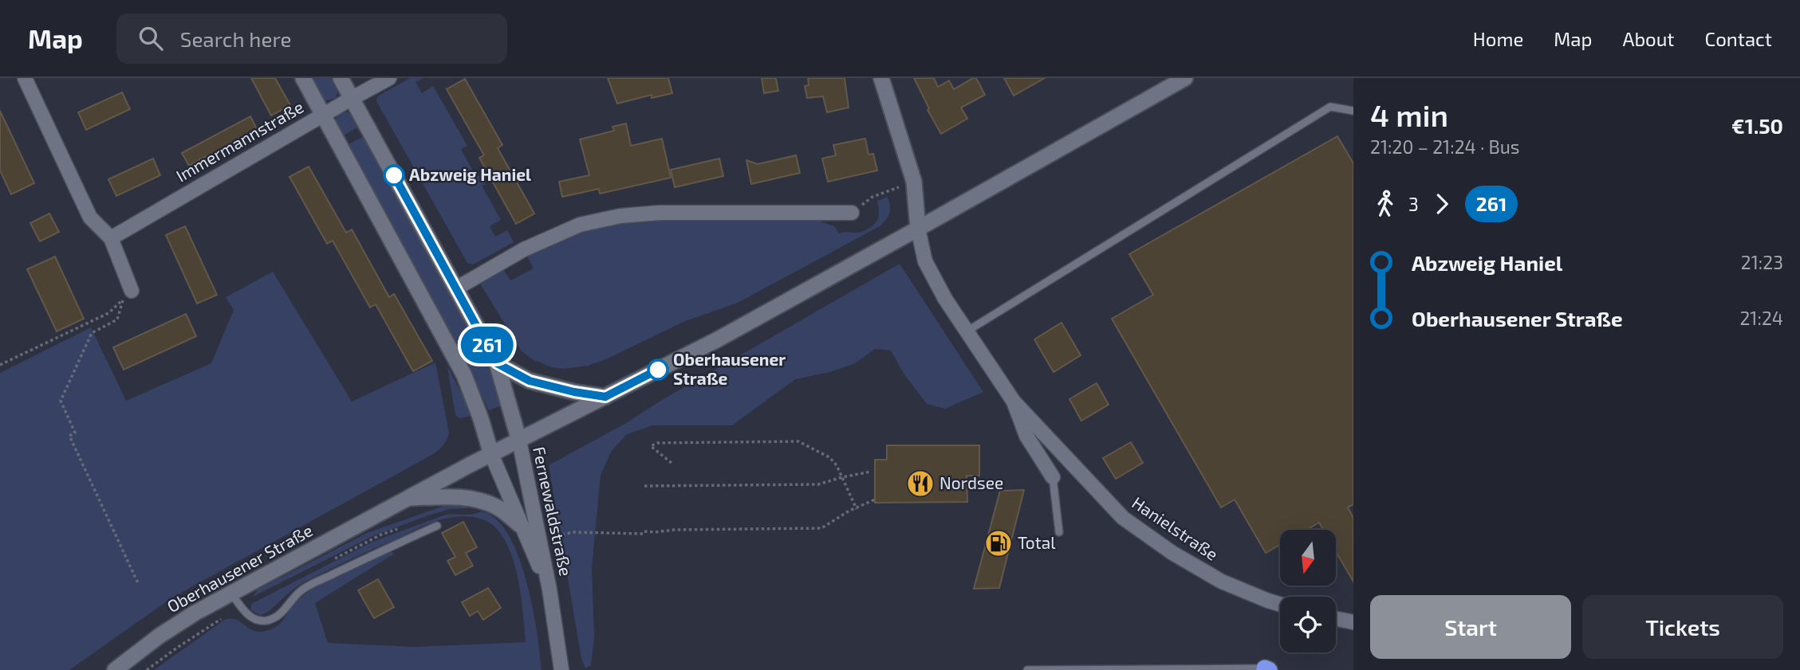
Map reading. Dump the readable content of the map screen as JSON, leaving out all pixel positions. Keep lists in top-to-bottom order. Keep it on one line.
{"streets":{"main road":["Fernewaldstraße","Oberhausener Straße"],"street":["Immermannstraße","Hanielstraße"]},"crossings":[["Fernewaldstraße","Oberhausener Straße"],["Hanielstraße","Oberhausener Straße"]],"places":{"other":["Abzweig Haniel","Oberhausener Straße"],"restaurant":["Nordsee"],"fuel station":["Total"]},"lines":["bus line 261"],"north":"bottom","page":{"header":"Map","search":"Search here","nav":["Home","Map","About","Contact"],"on_map":"261","heading":["4 min","21:20 – 21:24 · Bus","€1.50"],"legs":["3","261"],"list":[{"name":"Abzweig Haniel","value":"21:23"},{"name":"Oberhausener Straße","value":"21:24"}],"buttons":["Start","Tickets"]}}
